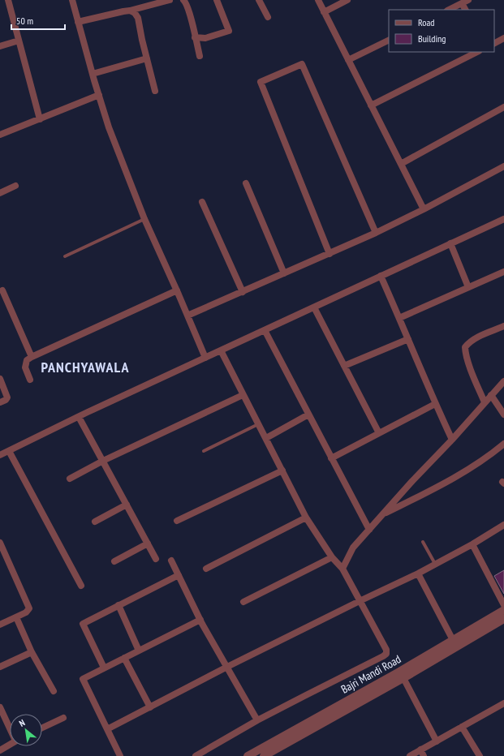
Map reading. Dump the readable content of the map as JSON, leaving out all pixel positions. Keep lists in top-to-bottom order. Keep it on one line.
{"streets":{"street":["Bajri Mandi Road"]},"districts":["PANCHYAWALA"],"legend":["Road","Building"],"scale_bar":"50 m","north":"top left"}
